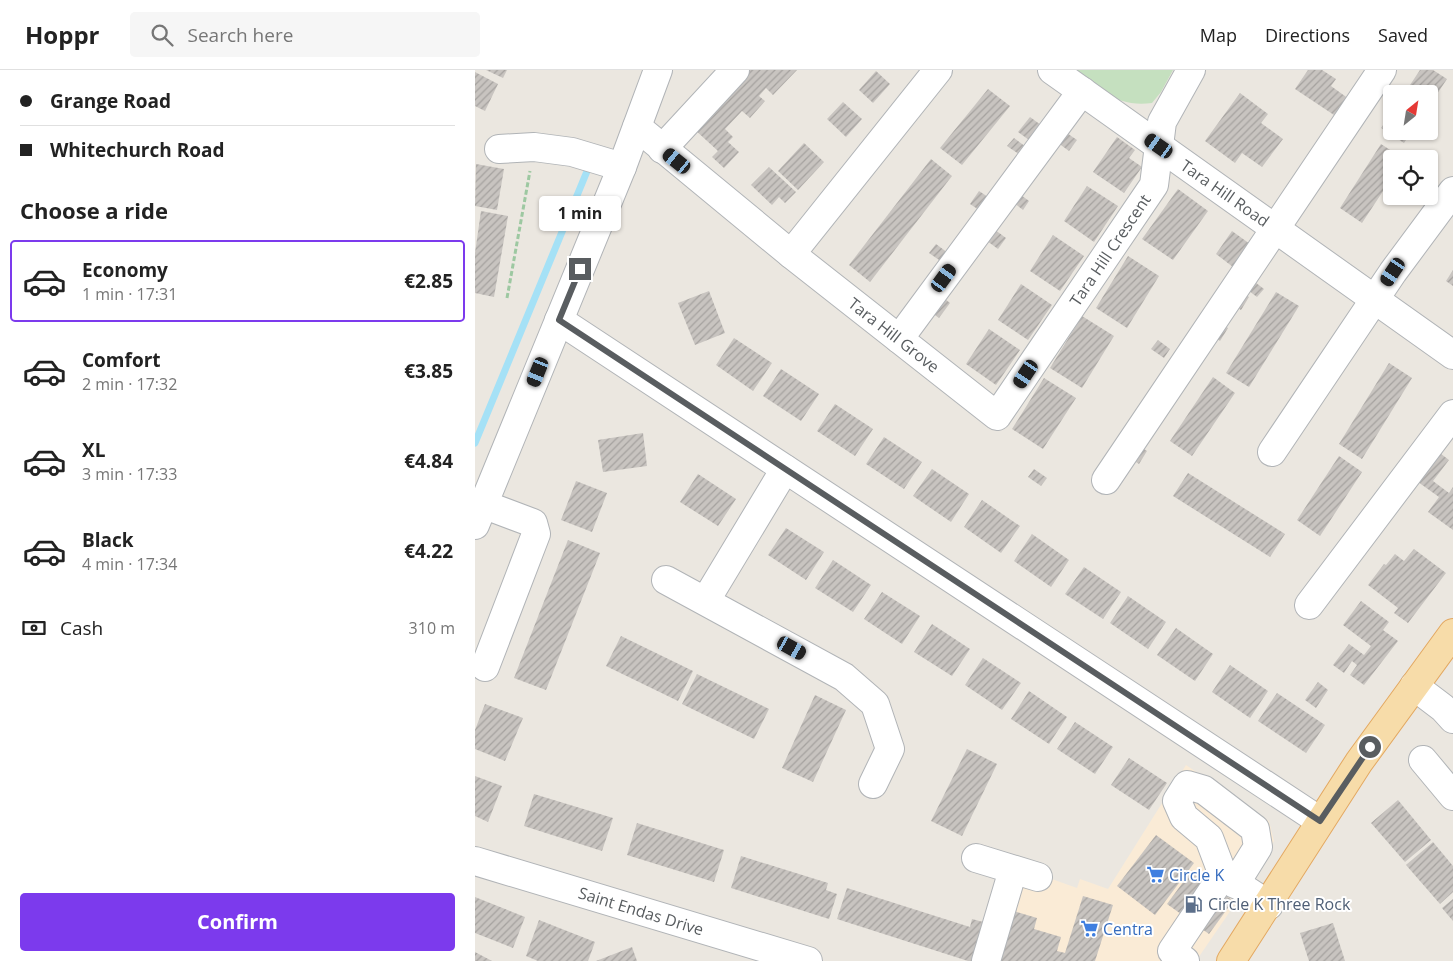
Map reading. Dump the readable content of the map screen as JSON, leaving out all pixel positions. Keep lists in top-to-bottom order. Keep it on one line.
{"streets":{"street":["Tara Hill Road","Tara Hill Crescent","Tara Hill Grove","Saint Endas Drive"]},"crossings":[["Tara Hill Road","Tara Hill Crescent"],["Tara Hill Crescent","Tara Hill Grove"]],"places":{"supermarket":["Circle K","Centra"],"fuel station":["Circle K Three Rock"]},"north":"top right","page":{"header":"Hoppr","search":"Search here","nav":["Map","Directions","Saved"],"banner":["Grange Road","Whitechurch Road"],"heading":"Choose a ride","bubble":"1 min","list":[{"name":"Economy","note":"1 min · 17:31","value":"€2.85"},{"name":"Comfort","note":"2 min · 17:32","value":"€3.85"},{"name":"XL","note":"3 min · 17:33","value":"€4.84"},{"name":"Black","note":"4 min · 17:34","value":"€4.22"}],"pay":["Cash","310 m"],"buttons":"Confirm"}}
